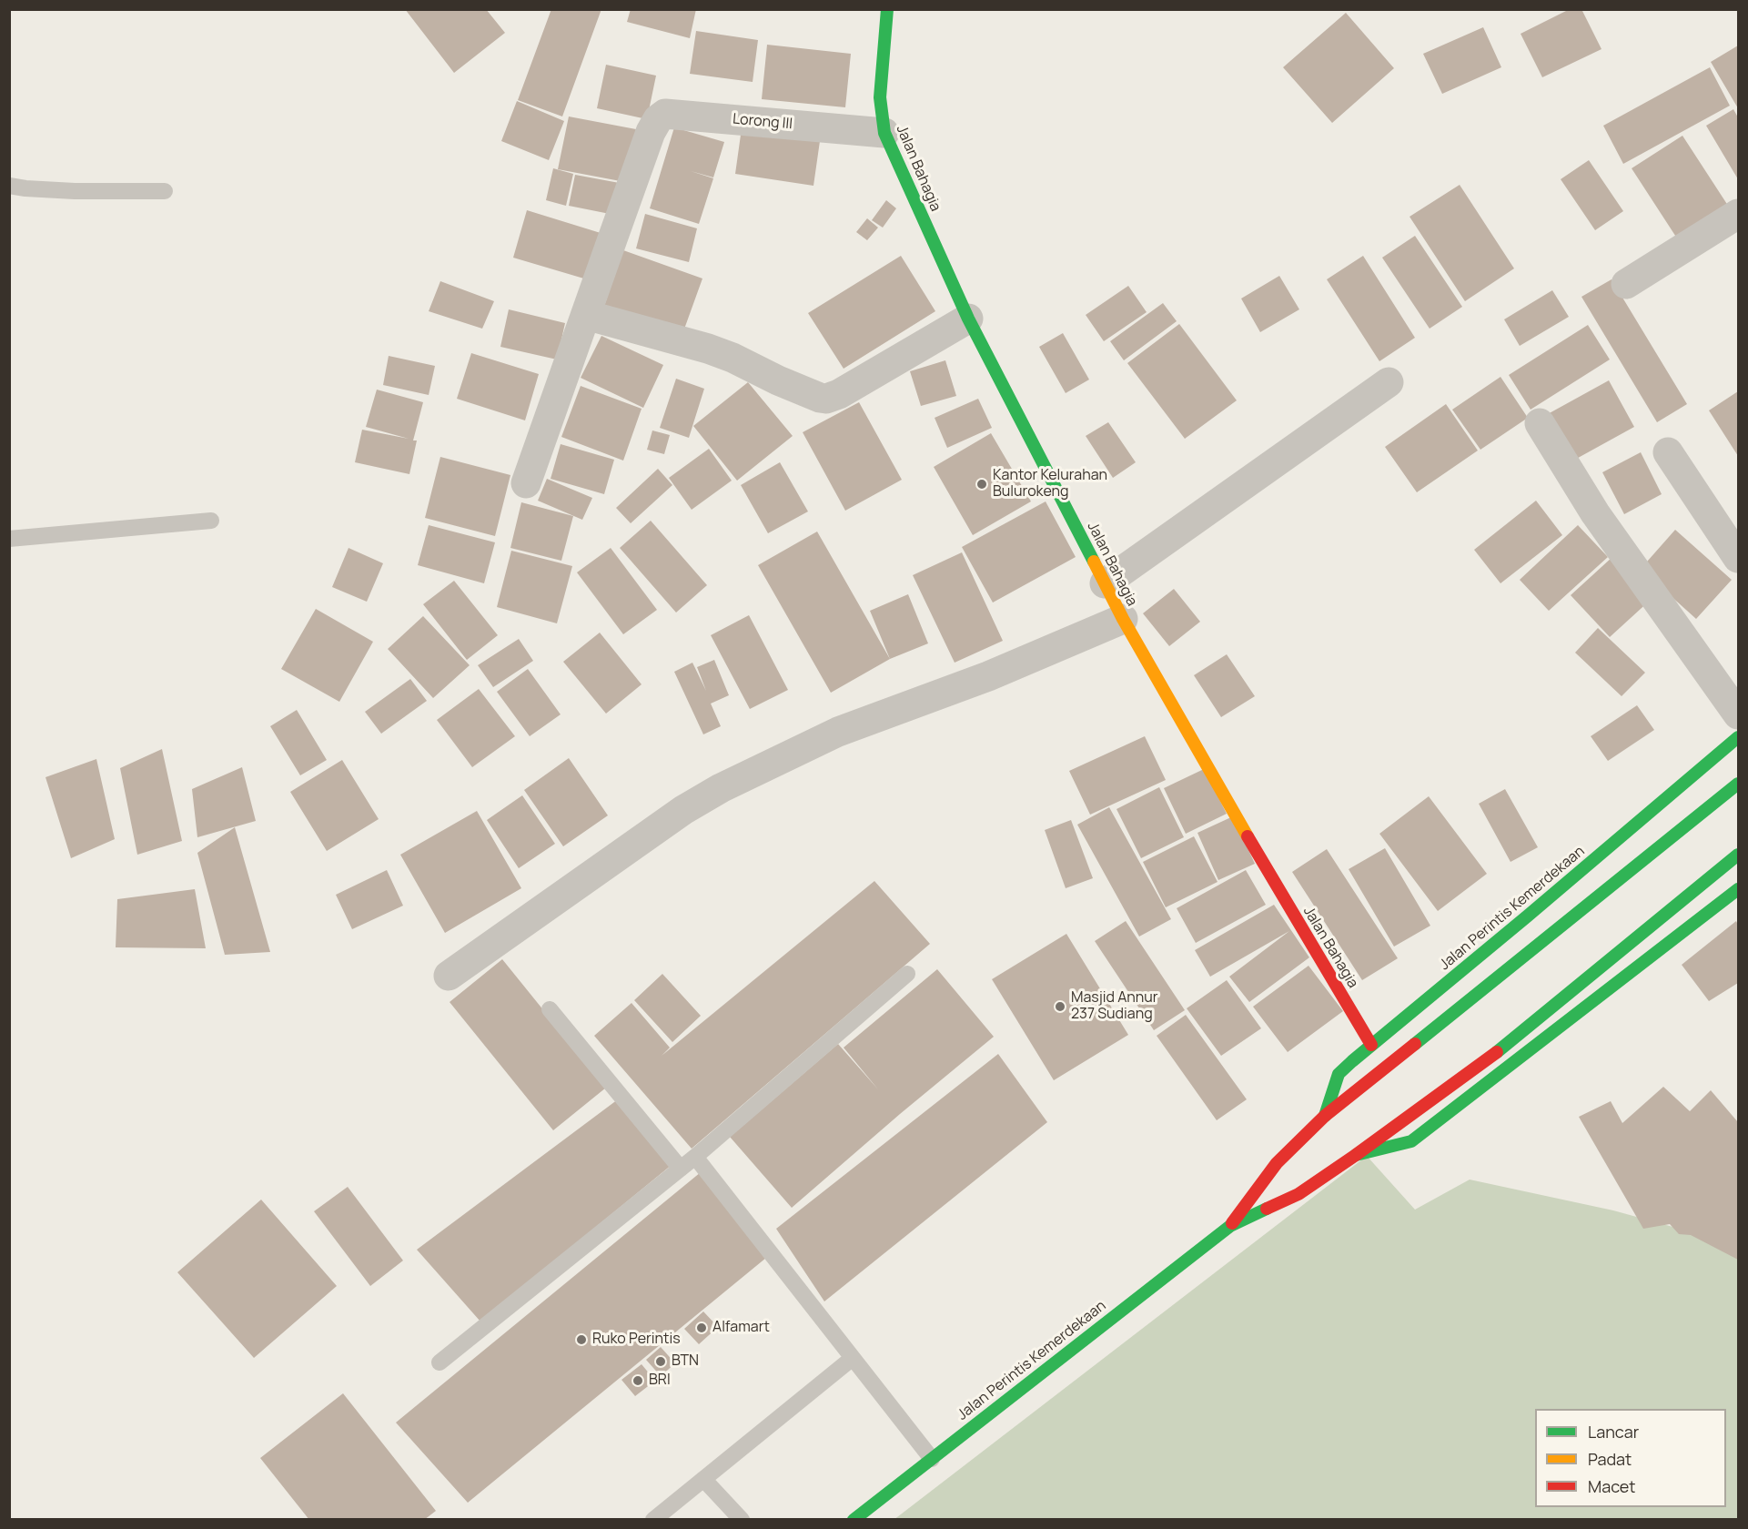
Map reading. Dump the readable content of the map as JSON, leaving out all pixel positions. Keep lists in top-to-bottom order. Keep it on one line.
{"streets":{"main road":["Jalan Bahagia","Jalan Perintis Kemerdekaan"],"street":["Lorong lll"]},"crossings":[["Lorong lll","Jalan Bahagia"],["Jalan Bahagia","Jalan Perintis Kemerdekaan"]],"places":["Kantor Kelurahan Bulurokeng","Masjid Annur 237 Sudiang","Alfamart","Ruko Perintis","BTN","BRI"],"legend":["Lancar","Padat","Macet"]}
